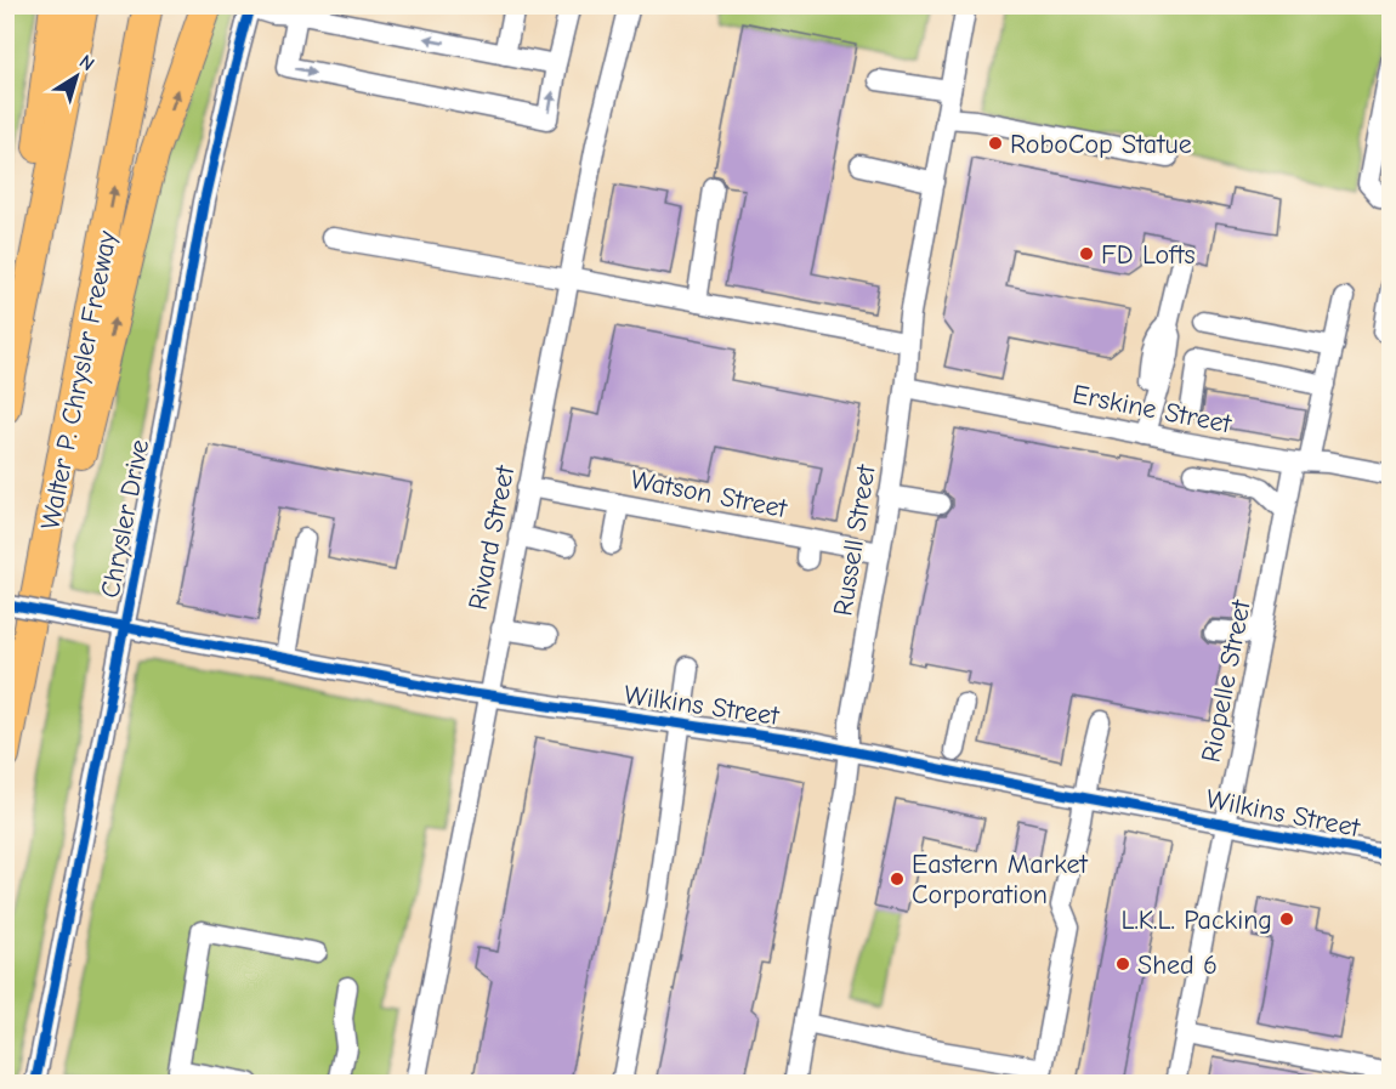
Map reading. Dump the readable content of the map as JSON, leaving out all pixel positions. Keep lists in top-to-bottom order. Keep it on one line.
{"streets":{"highway":["Walter P. Chrysler Freeway"],"street":["Erskine Street","Watson Street","Chrysler Drive","Rivard Street","Russell Street","Riopelle Street","Wilkins Street"]},"crossings":[["Erskine Street","Russell Street"],["Erskine Street","Riopelle Street"],["Watson Street","Rivard Street"],["Watson Street","Russell Street"],["Chrysler Drive","Wilkins Street"],["Rivard Street","Wilkins Street"],["Russell Street","Wilkins Street"],["Riopelle Street","Wilkins Street"]],"places":["RoboCop Statue","FD Lofts","Eastern Market Corporation","L.K.L. Packing","Shed 6"],"north":"top right"}
